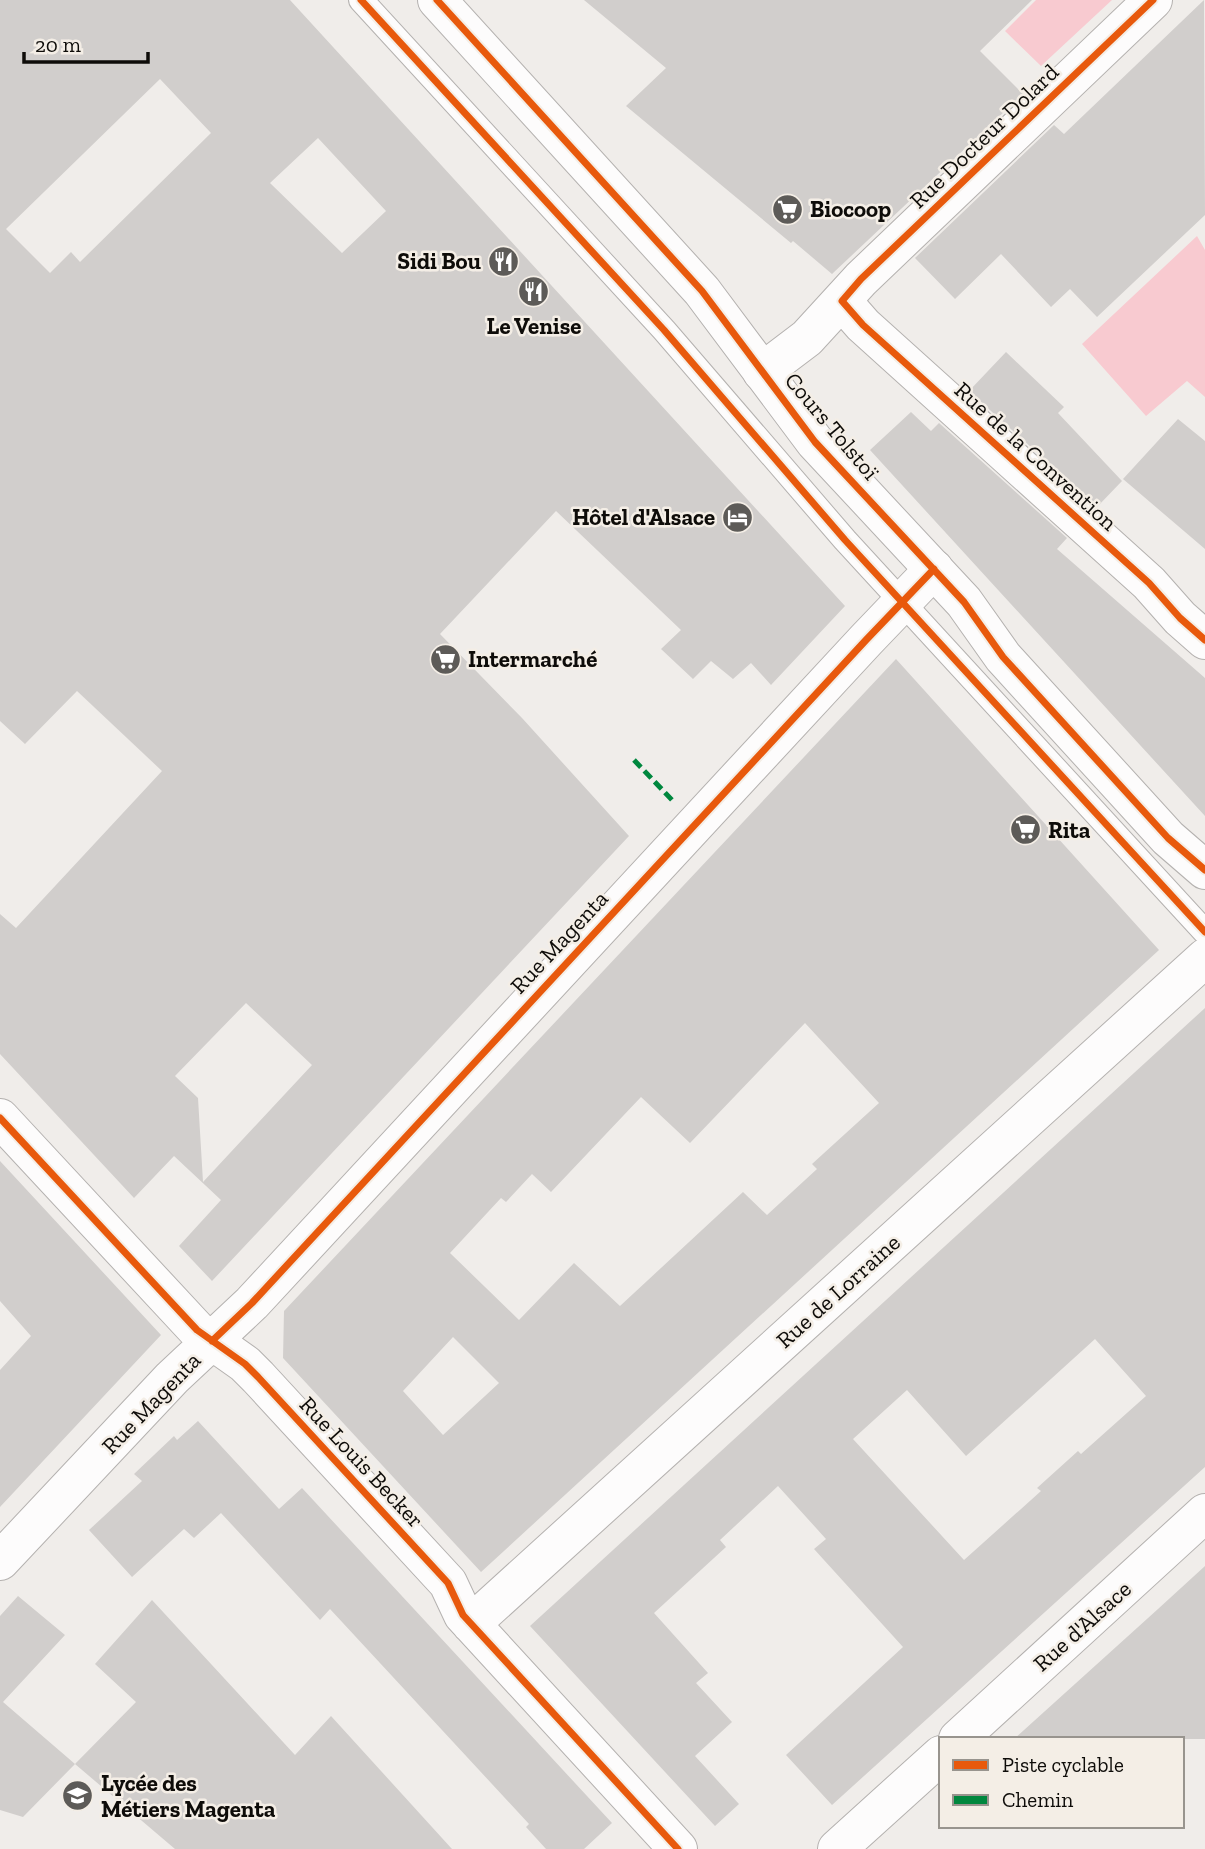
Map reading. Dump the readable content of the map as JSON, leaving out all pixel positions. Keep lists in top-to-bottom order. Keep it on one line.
{"streets":{"street":["Rue Docteur Dolard","Cours Tolstoï","Rue de la Convention","Rue Magenta","Rue de Lorraine","Rue Louis Becker","Rue d'Alsace"]},"crossings":[["Rue Docteur Dolard","Cours Tolstoï"],["Rue Docteur Dolard","Rue de la Convention"],["Cours Tolstoï","Rue Magenta"],["Rue Magenta","Rue Louis Becker"],["Rue de Lorraine","Rue Louis Becker"]],"places":{"supermarket":["Biocoop","Intermarché","Rita"],"restaurant":["Sidi Bou","Le Venise"],"hotel":["Hôtel d'Alsace"],"school or university":["Lycée des Métiers Magenta"]},"legend":["Piste cyclable","Chemin"],"scale_bar":"20 m"}
